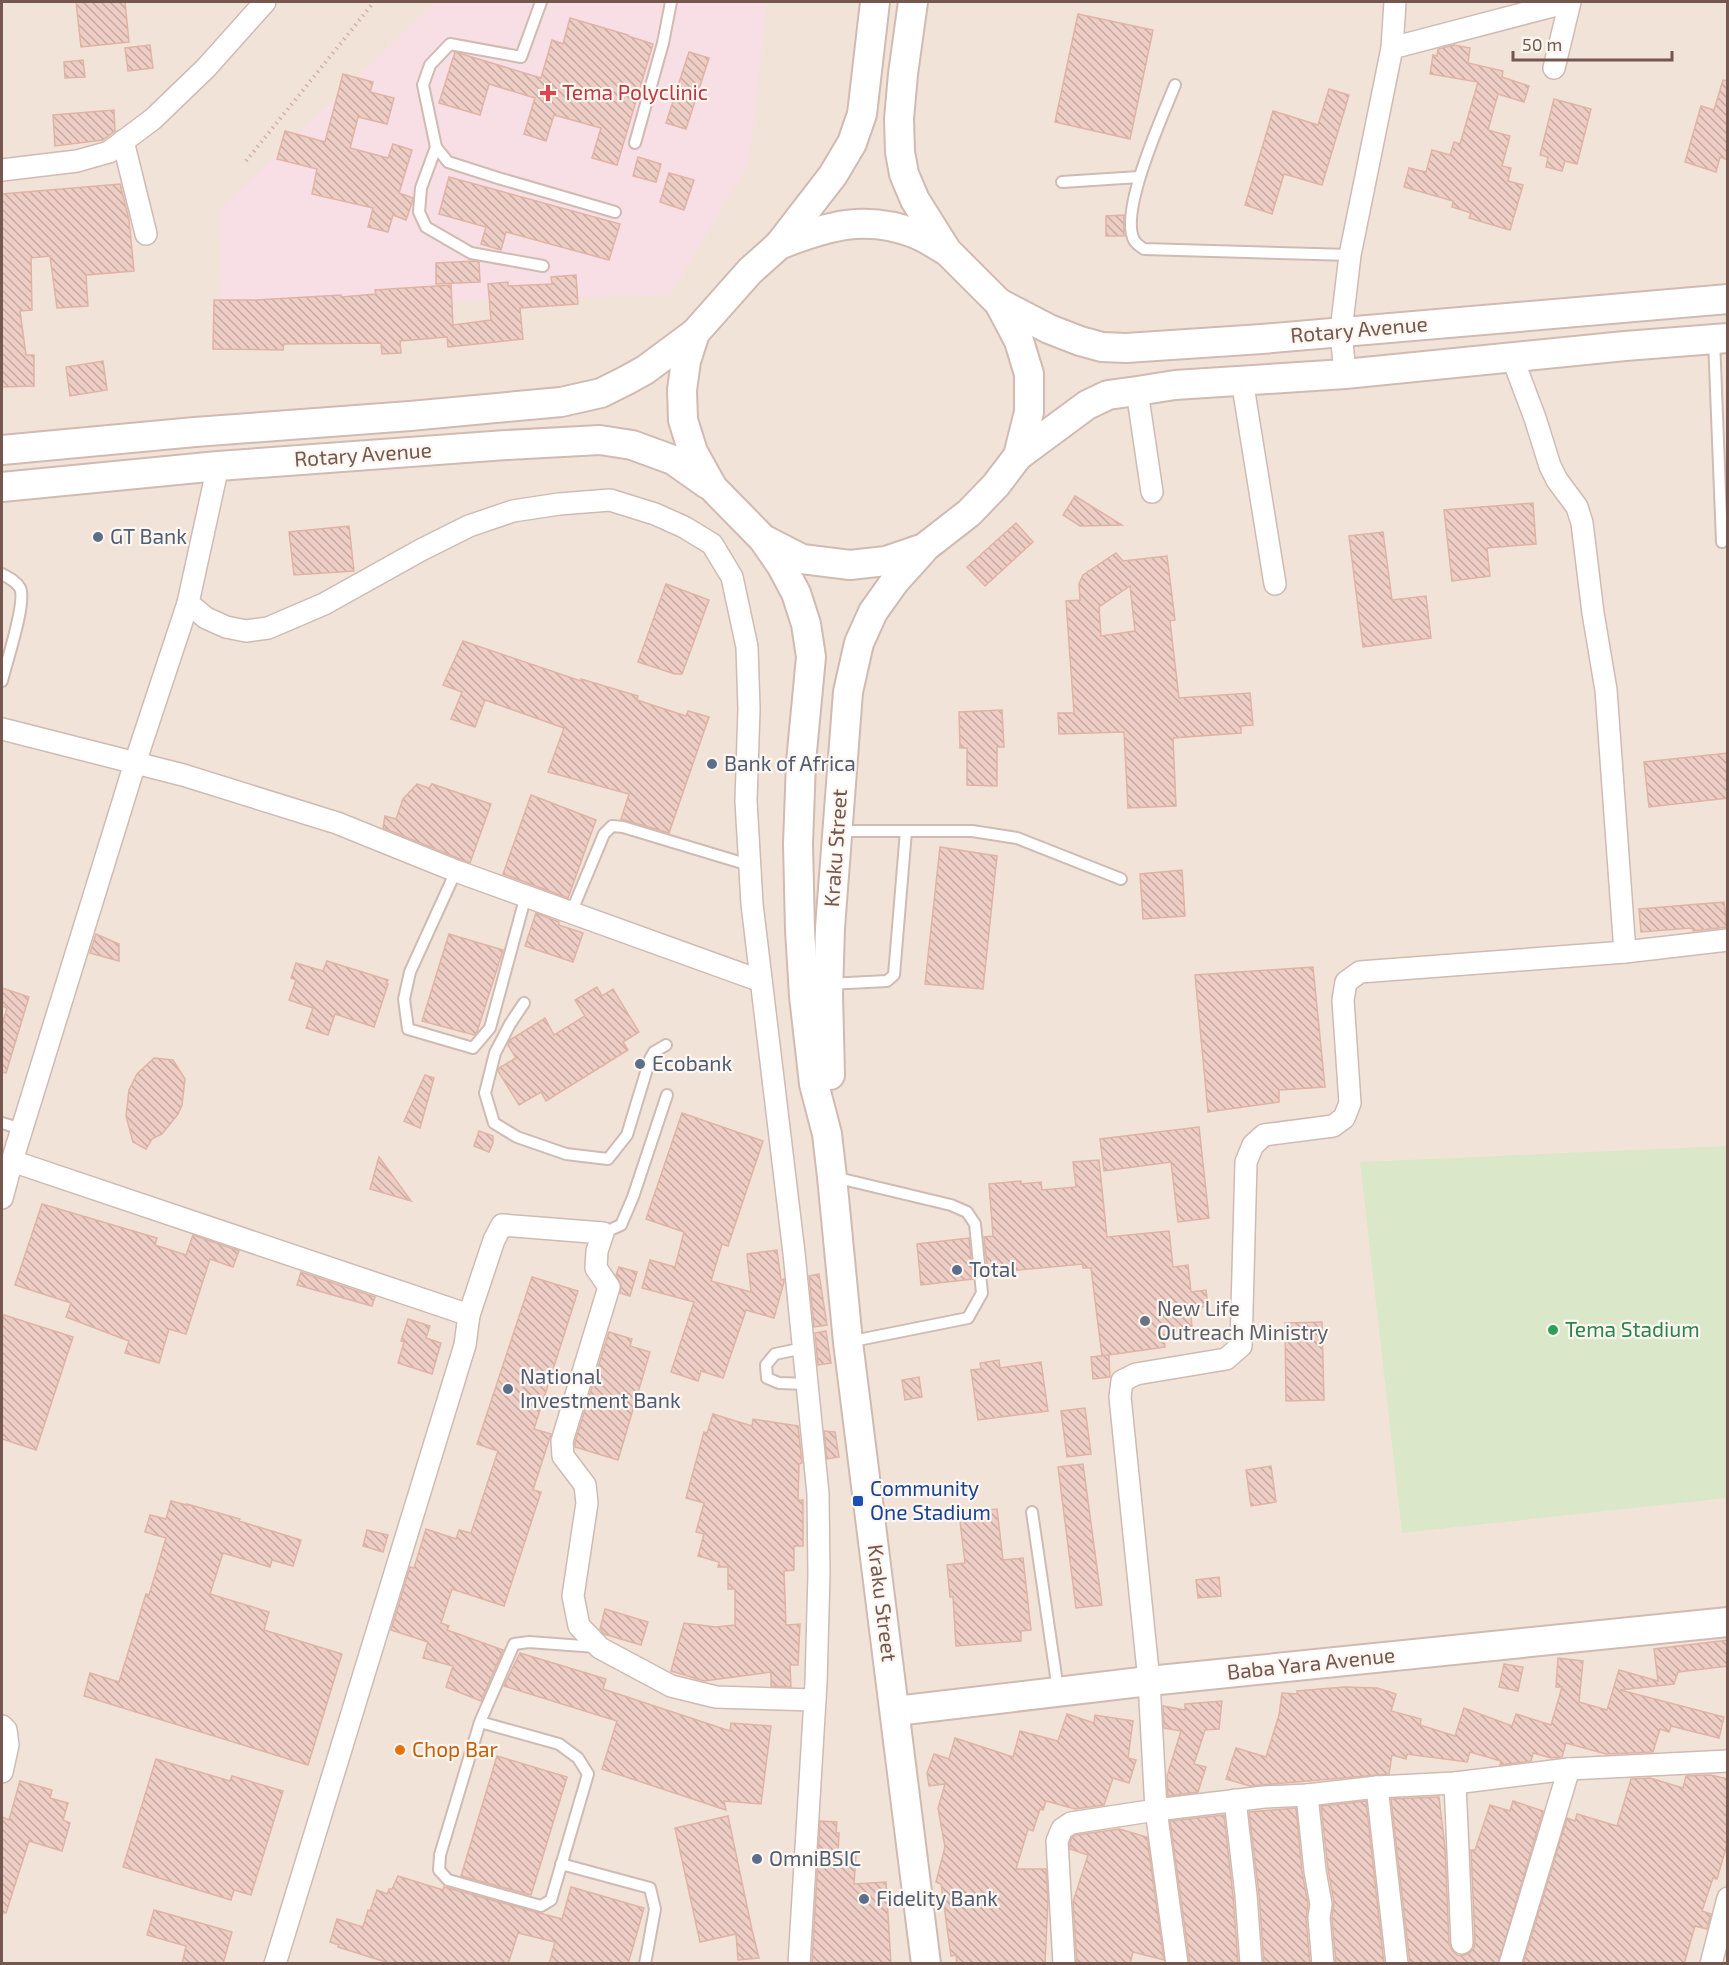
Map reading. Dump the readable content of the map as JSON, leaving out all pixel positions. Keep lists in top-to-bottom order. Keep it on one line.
{"streets":{"main road":["Rotary Avenue","Kraku Street","Baba Yara Avenue"]},"crossings":[["Kraku Street","Baba Yara Avenue"]],"places":{"health":["Tema Polyclinic"],"other":["GT Bank","Bank of Africa","Ecobank","Total","New Life Outreach Ministry","Tema Stadium","National Investment Bank","Chop Bar","OmniBSIC","Fidelity Bank"],"transit":["Community One Stadium"]},"scale_bar":"50 m"}
